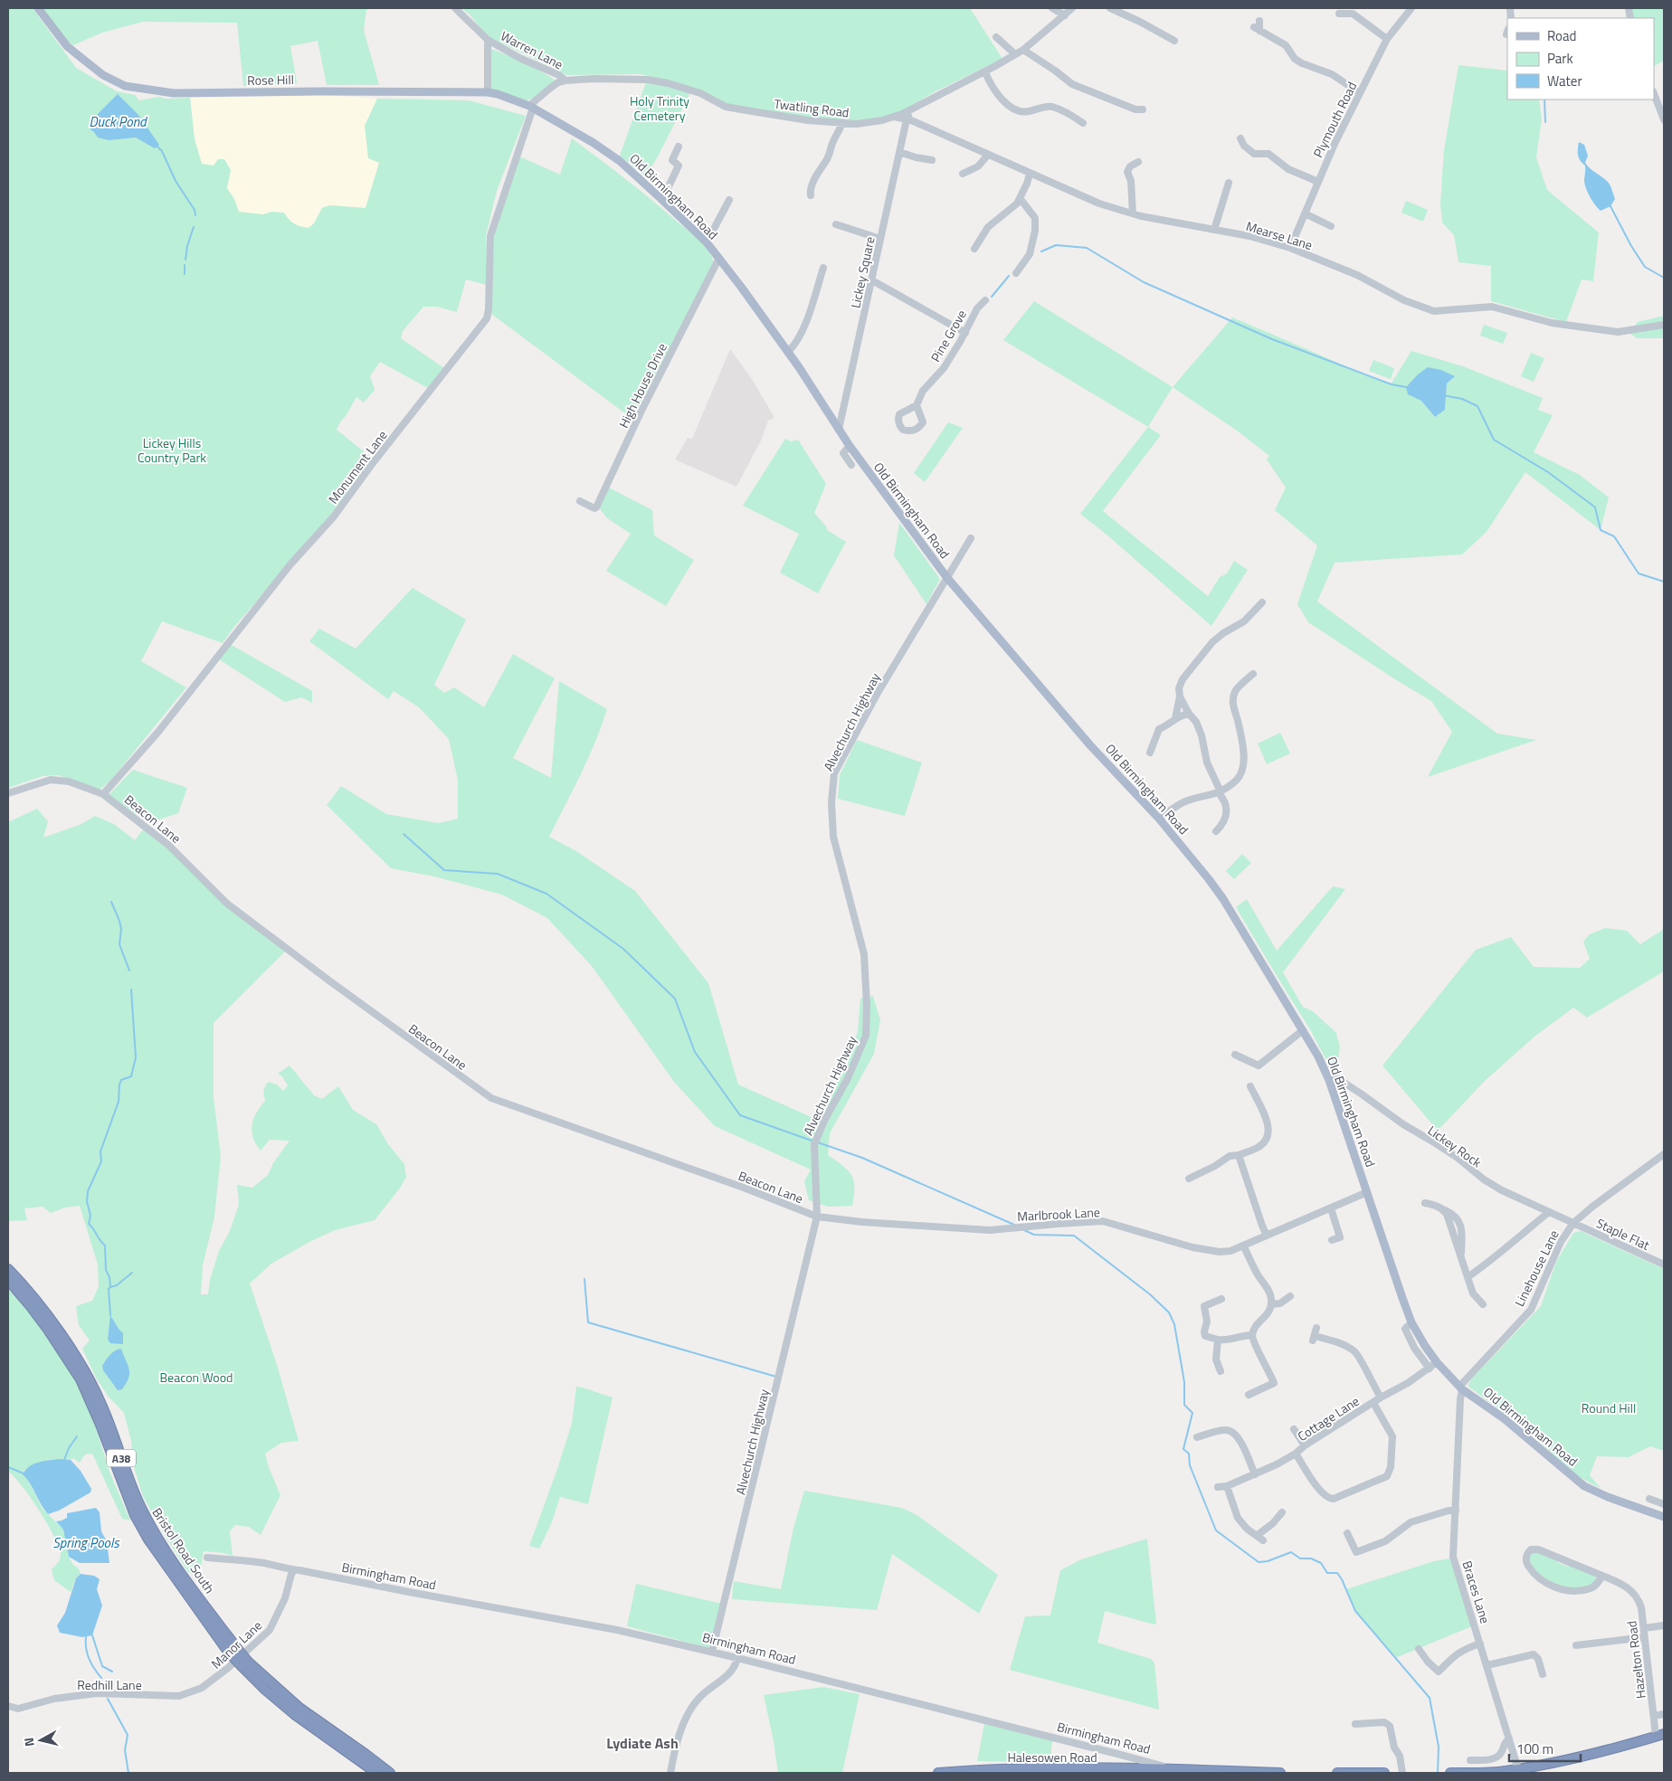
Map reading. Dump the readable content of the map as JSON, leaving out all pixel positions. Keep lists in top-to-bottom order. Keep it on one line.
{"streets":{"highway":["A38","Bristol Road South","Birmingham Road","Halesowen Road"],"main road":["Rose Hill","Old Birmingham Road"],"street":["Warren Lane","Twatling Road","Plymouth Road","Mearse Lane","Lickey Square","Pine Grove","High House Drive","Monument Lane","Alvechurch Highway","Beacon Lane","Lickey Rock","Marlbrook Lane","Staple Flat","Linehouse Lane","Cottage Lane","Braces Lane","Manor Lane","Hazelton Road","Redhill Lane"]},"crossings":[["Warren Lane","Rose Hill"],["Warren Lane","Twatling Road"],["Rose Hill","Twatling Road"],["Rose Hill","Old Birmingham Road"],["Rose Hill","Monument Lane"],["Twatling Road","Old Birmingham Road"],["Twatling Road","Mearse Lane"],["Twatling Road","Monument Lane"],["Plymouth Road","Mearse Lane"],["Old Birmingham Road","Lickey Square"],["Old Birmingham Road","High House Drive"],["Old Birmingham Road","Monument Lane"],["Old Birmingham Road","Alvechurch Highway"],["Old Birmingham Road","Lickey Rock"],["Old Birmingham Road","Marlbrook Lane"],["Old Birmingham Road","Linehouse Lane"],["Old Birmingham Road","Cottage Lane"],["Old Birmingham Road","Braces Lane"],["Mearse Lane","Lickey Square"],["Monument Lane","Beacon Lane"],["Alvechurch Highway","Beacon Lane"],["Alvechurch Highway","Marlbrook Lane"],["Alvechurch Highway","Birmingham Road"],["Beacon Lane","Marlbrook Lane"],["Lickey Rock","Staple Flat"],["Lickey Rock","Linehouse Lane"],["Staple Flat","Linehouse Lane"],["Linehouse Lane","Braces Lane"],["Birmingham Road","Manor Lane"],["Birmingham Road","Halesowen Road"],["Manor Lane","Redhill Lane"]],"districts":["Lydiate Ash"],"water":["Duck Pond","Spring Pools"],"parks":["Holy Trinity Cemetery","Lickey Hills Country Park","Beacon Wood","Round Hill"],"legend":["Road","Park","Water"],"scale_bar":"100 m","north":"left"}
